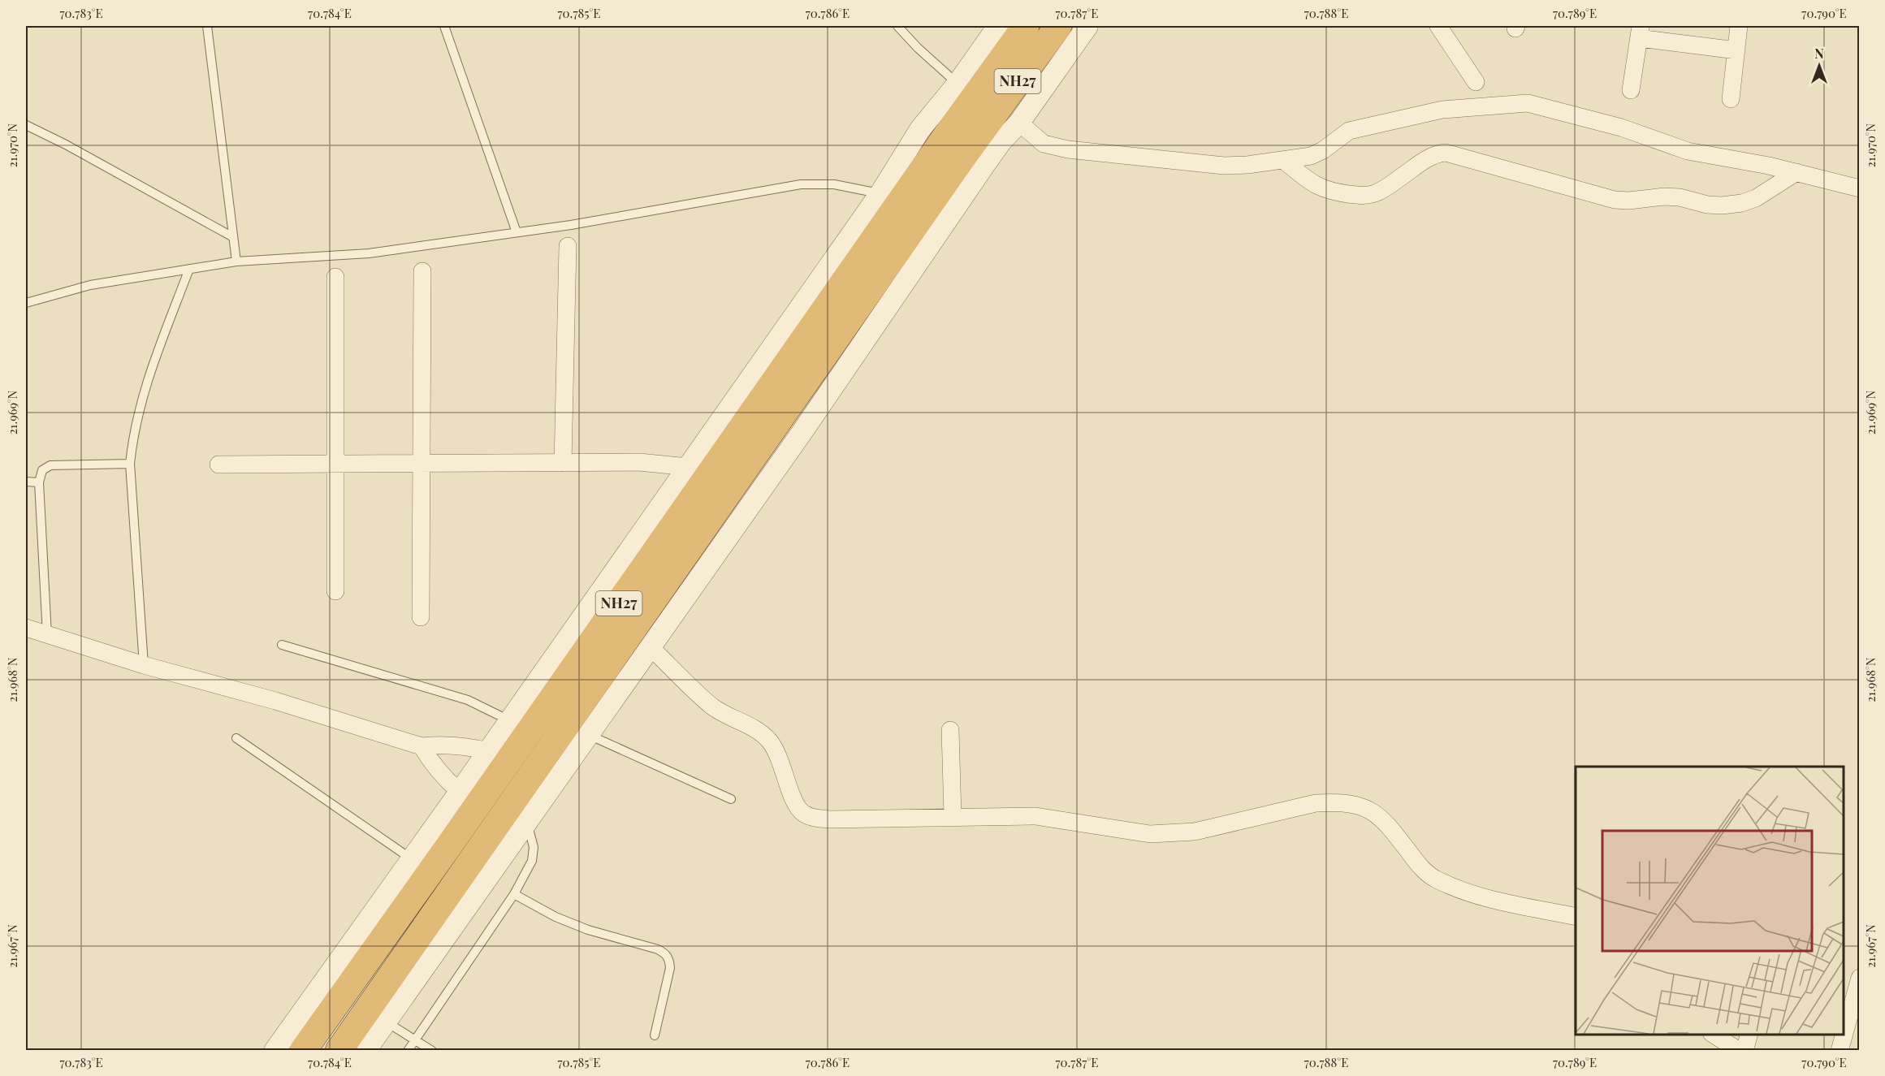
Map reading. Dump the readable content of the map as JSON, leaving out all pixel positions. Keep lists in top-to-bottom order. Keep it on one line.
{"streets":{"highway":["NH27"]},"north":"top","coordinates":["70.783°E","70.784°E","70.785°E","70.786°E","70.787°E","70.788°E","70.789°E","70.790°E","21.970°N","21.969°N","21.968°N","21.967°N"]}
